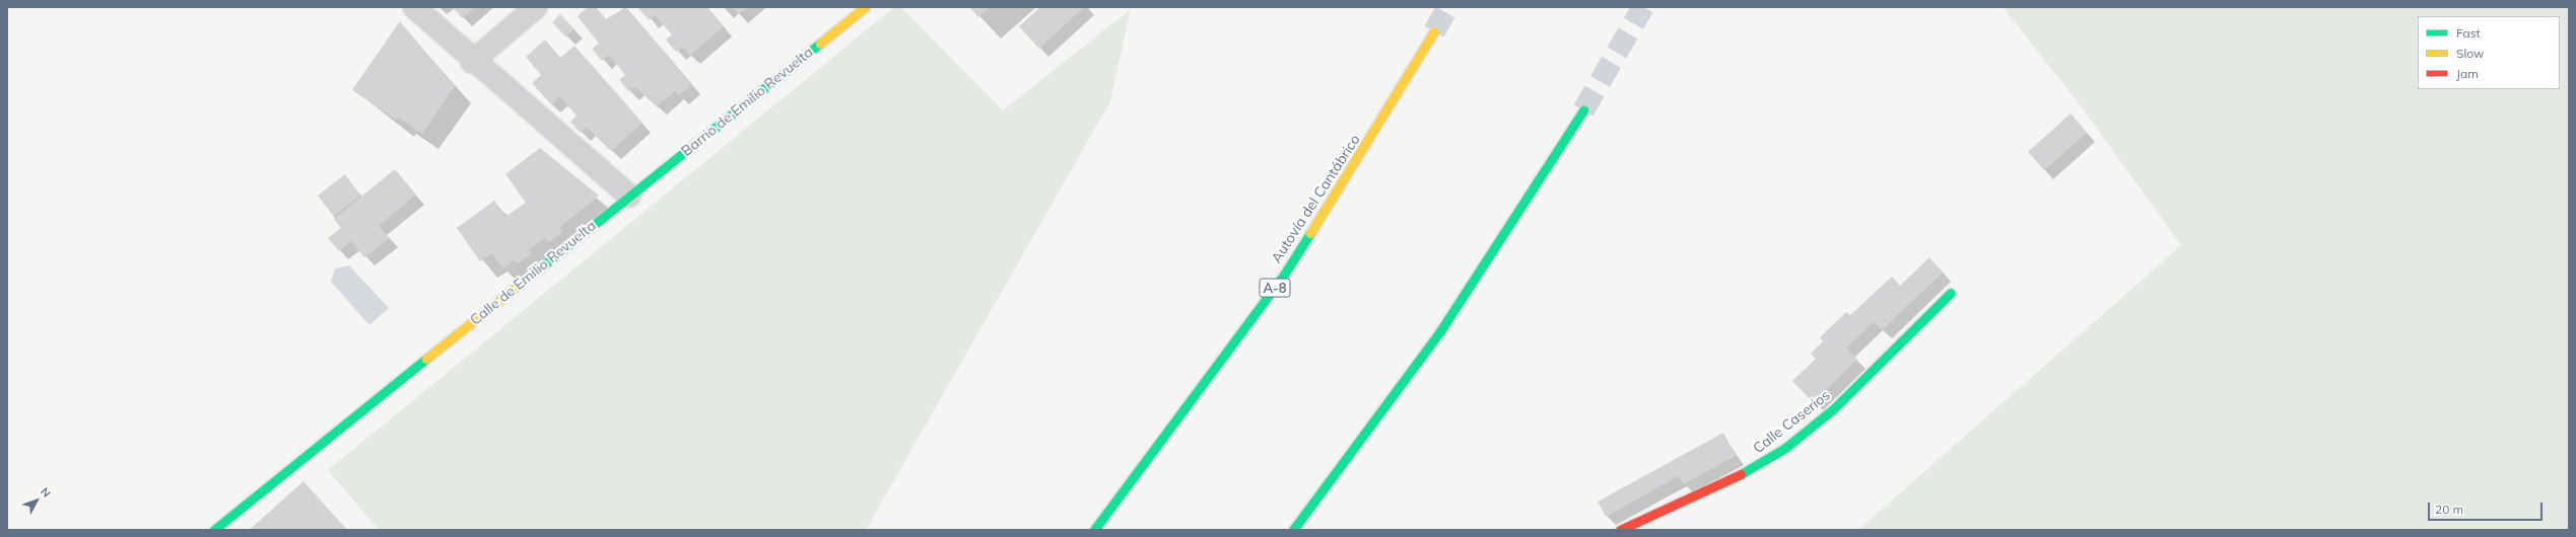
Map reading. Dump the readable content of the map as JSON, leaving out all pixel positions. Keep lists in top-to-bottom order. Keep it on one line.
{"streets":{"main road":["Barrio de Emilio Revuelta","Autovía del Cantábrico","Calle de Emilio Revuelta","A-8","Calle Caserios"]},"crossings":[["Barrio de Emilio Revuelta","Calle de Emilio Revuelta"]],"legend":["Fast","Slow","Jam"],"scale_bar":"20 m","north":"top right"}
